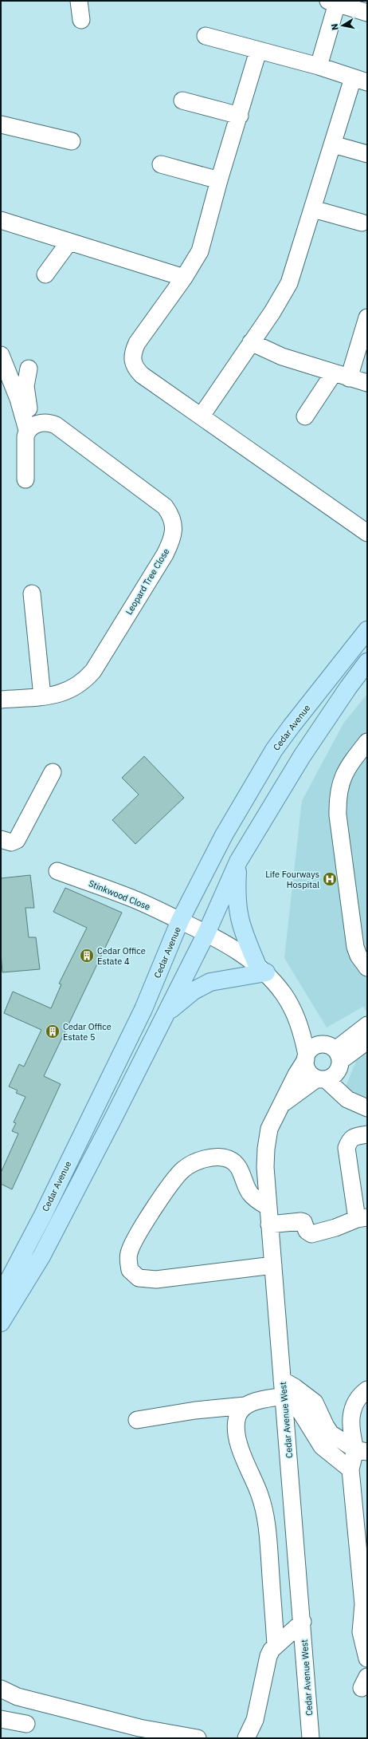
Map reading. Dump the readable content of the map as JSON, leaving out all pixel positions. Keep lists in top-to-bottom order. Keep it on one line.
{"streets":{"main road":["Cedar Avenue"],"street":["Leopard Tree Close","Stinkwood Close","Cedar Avenue West"]},"crossings":[["Cedar Avenue","Stinkwood Close"]],"places":{"hospital":["Life Fourways Hospital"],"building":["Cedar Office Estate 4","Cedar Office Estate 5"]},"north":"left"}
